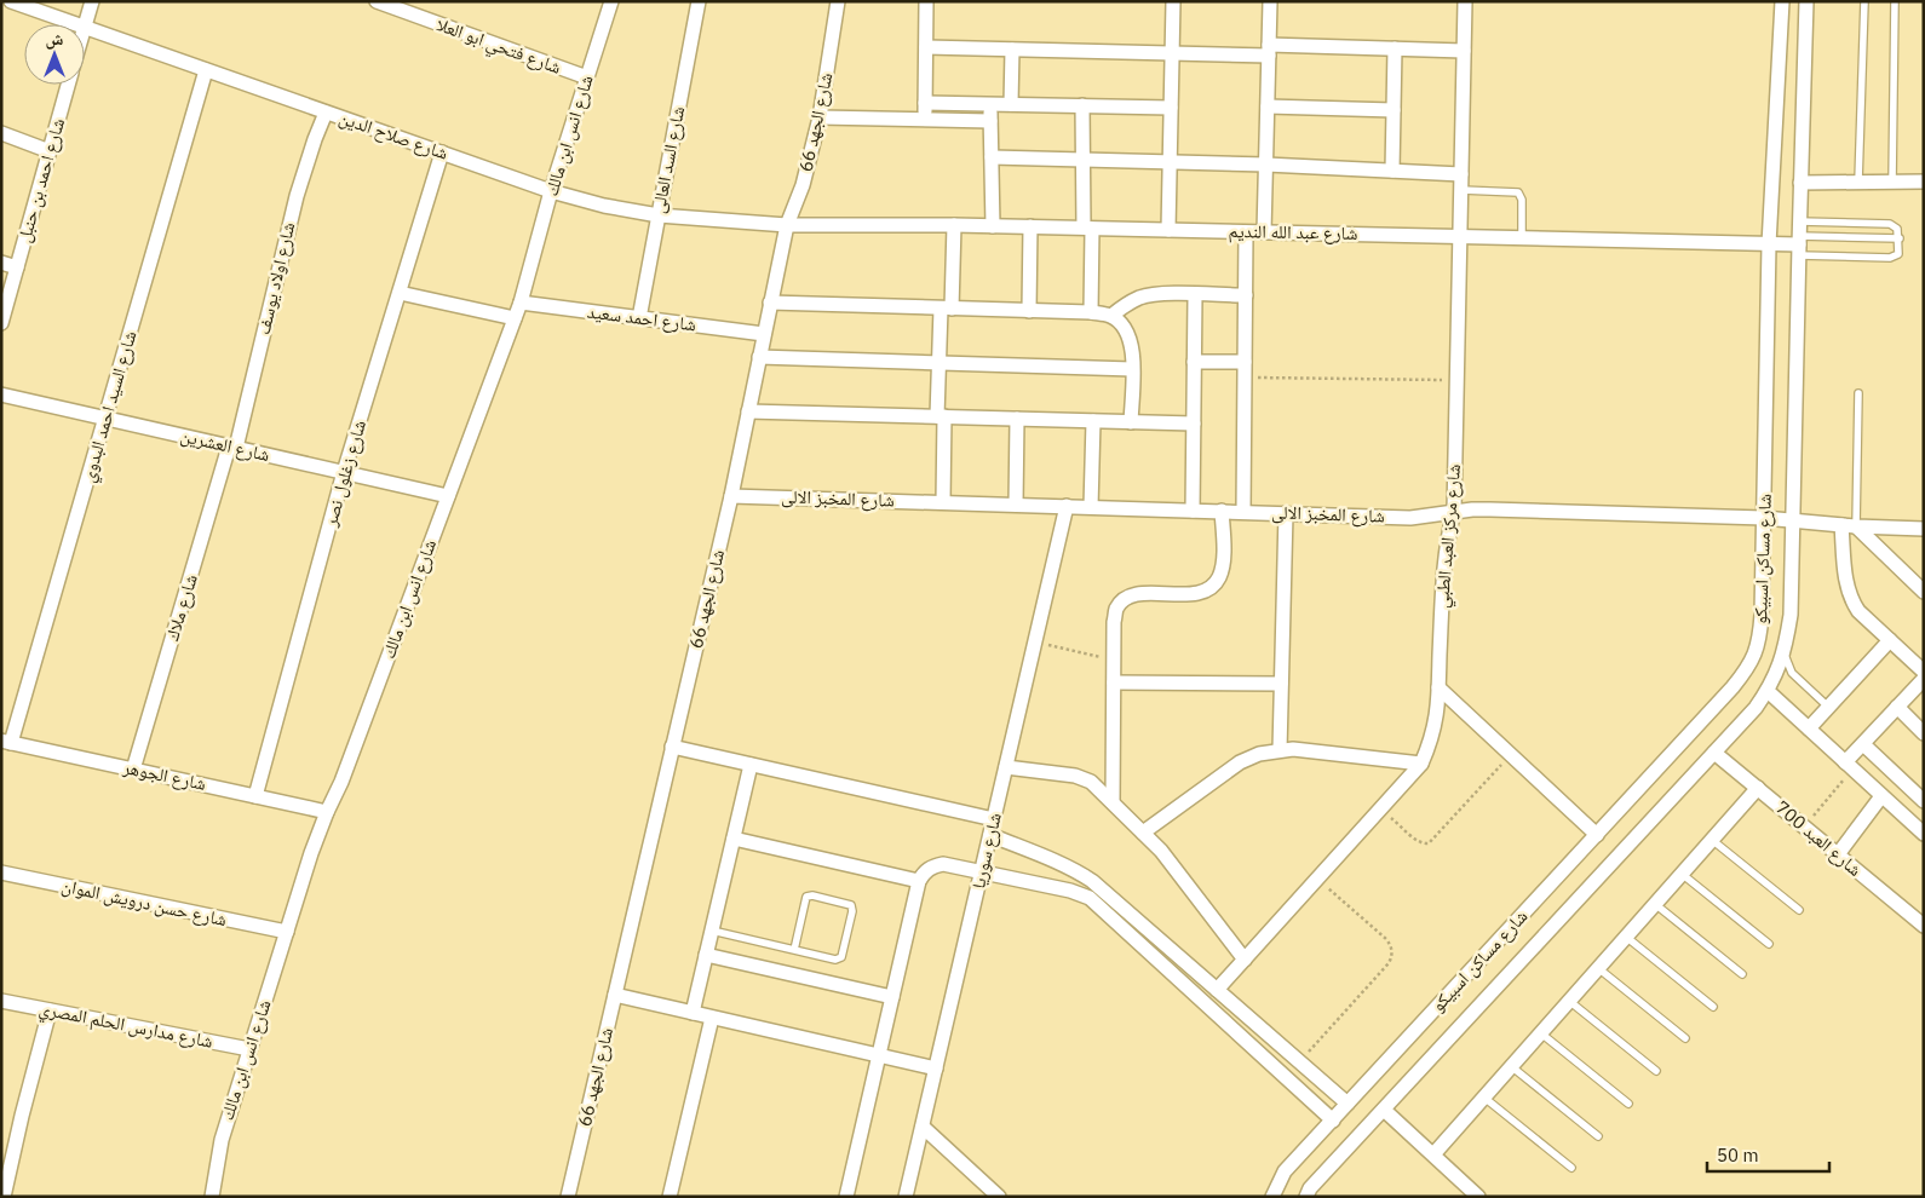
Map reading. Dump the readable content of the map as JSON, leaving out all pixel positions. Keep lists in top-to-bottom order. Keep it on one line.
{"streets":{"street":["شارع فتحي ابو العلا","شارع الجهد 66","شارع صلاح الدين","شارع انس ابن مالك","شارع السد العالى","شارع احمد بن حنبل","شارع عبد الله النديم","شارع اولاد يوسف","شارع احمد سعيد","شارع السيد احمد البدوي","شارع العشرين","شارع زغلول نصر","شارع المخبز الالى","شارع مركز العبد الطبي","شارع مساكن اسبيكو","شارع ملاك","شارع الجوهر","شارع العبد 700","شارع سوريا","شارع حسن درويش الموان","شارع مدارس الحلم المصري"]},"crossings":[["شارع فتحي ابو العلا","شارع انس ابن مالك"],["شارع الجهد 66","شارع صلاح الدين"],["شارع الجهد 66","شارع عبد الله النديم"],["شارع الجهد 66","شارع احمد سعيد"],["شارع الجهد 66","شارع المخبز الالى"],["شارع صلاح الدين","شارع انس ابن مالك"],["شارع صلاح الدين","شارع السد العالى"],["شارع صلاح الدين","شارع عبد الله النديم"],["شارع صلاح الدين","شارع اولاد يوسف"],["شارع صلاح الدين","شارع السيد احمد البدوي"],["شارع صلاح الدين","شارع زغلول نصر"],["شارع انس ابن مالك","شارع احمد سعيد"],["شارع انس ابن مالك","شارع العشرين"],["شارع انس ابن مالك","شارع الجوهر"],["شارع انس ابن مالك","شارع حسن درويش الموان"],["شارع انس ابن مالك","شارع مدارس الحلم المصري"],["شارع السد العالى","شارع احمد سعيد"],["شارع عبد الله النديم","شارع مركز العبد الطبي"],["شارع عبد الله النديم","شارع مساكن اسبيكو"],["شارع اولاد يوسف","شارع العشرين"],["شارع اولاد يوسف","شارع ملاك"],["شارع السيد احمد البدوي","شارع العشرين"],["شارع السيد احمد البدوي","شارع الجوهر"],["شارع العشرين","شارع زغلول نصر"],["شارع العشرين","شارع ملاك"],["شارع زغلول نصر","شارع الجوهر"],["شارع المخبز الالى","شارع مركز العبد الطبي"],["شارع المخبز الالى","شارع مساكن اسبيكو"],["شارع المخبز الالى","شارع سوريا"],["شارع مساكن اسبيكو","شارع العبد 700"],["شارع ملاك","شارع الجوهر"]],"scale_bar":"50 m","north":"top"}
